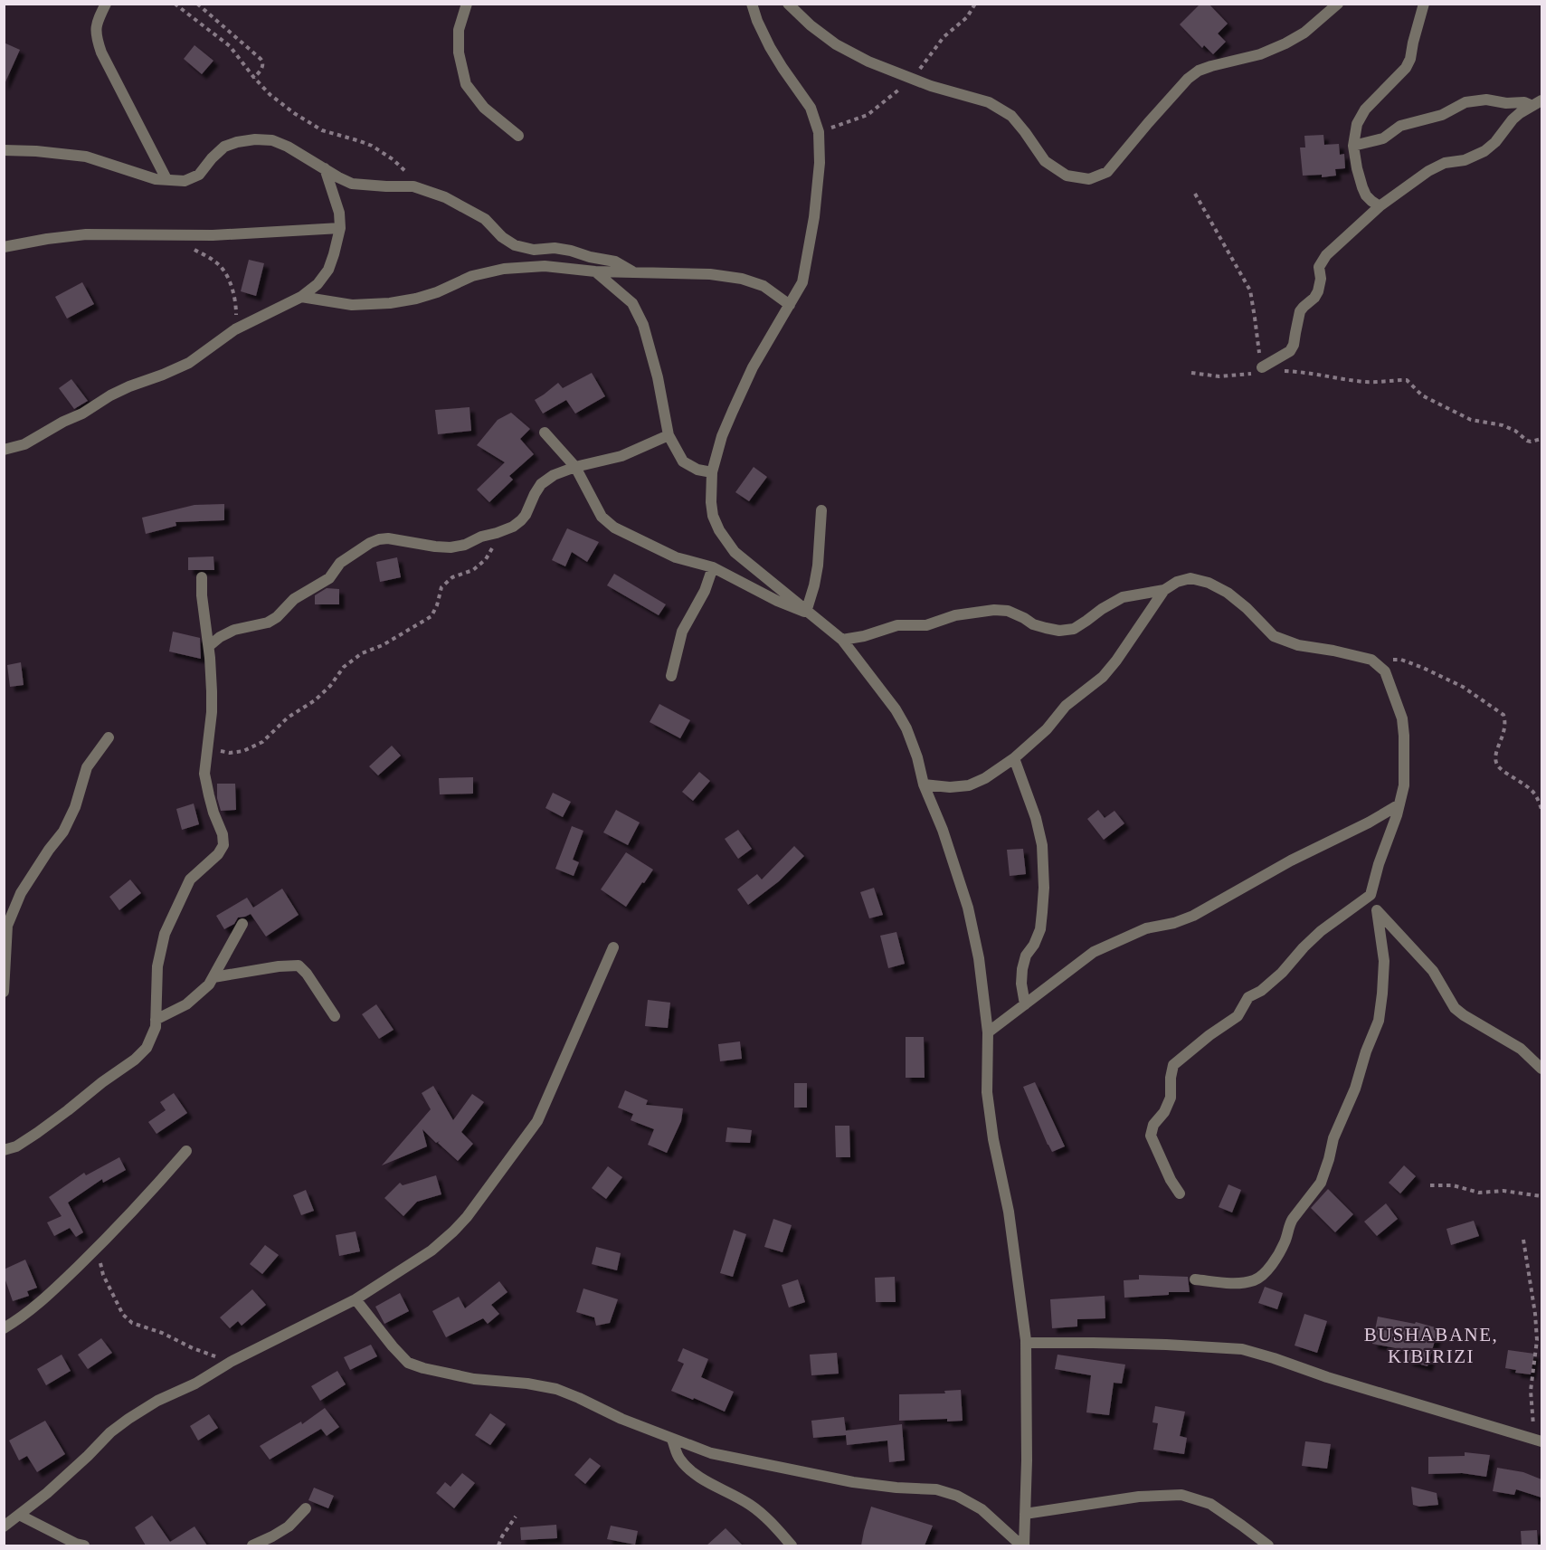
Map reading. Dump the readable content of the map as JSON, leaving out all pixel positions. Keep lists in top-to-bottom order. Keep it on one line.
{"districts":["BUSHABANE, KIBIRIZI"]}
